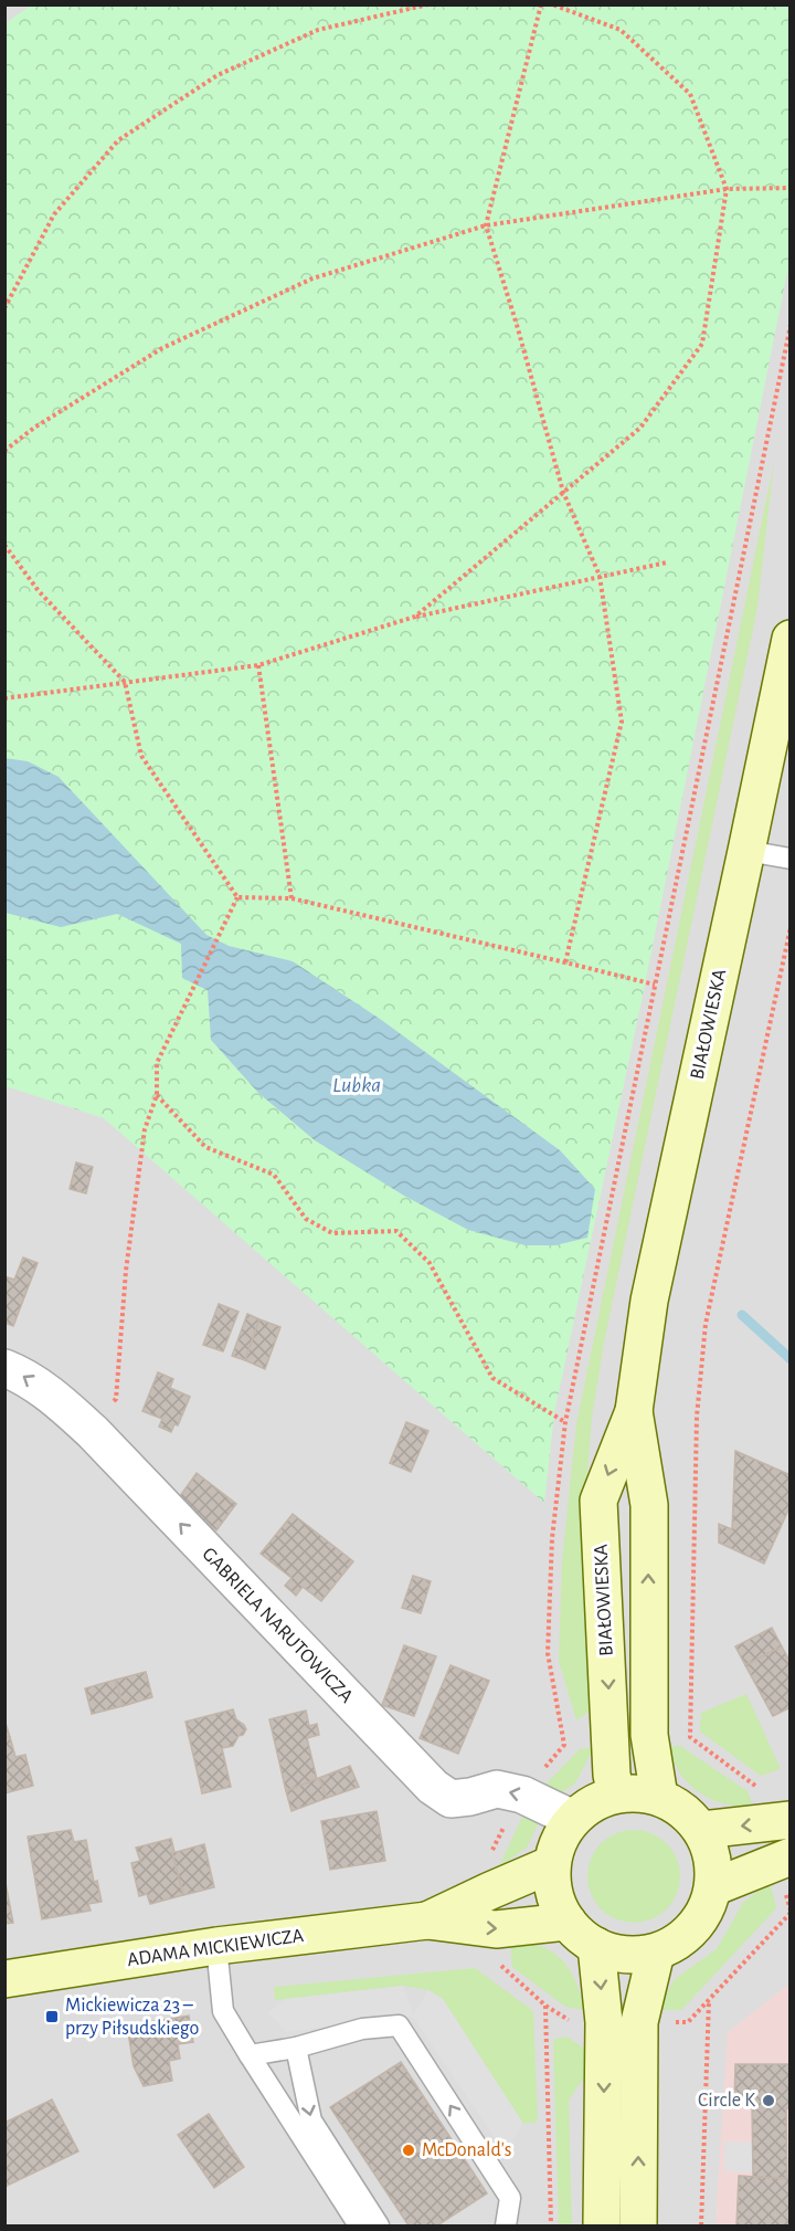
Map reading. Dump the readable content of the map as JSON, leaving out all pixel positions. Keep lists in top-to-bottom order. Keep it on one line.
{"streets":{"main road":["BIAŁOWIESKA","ADAMA MICKIEWICZA"],"street":["GABRIELA NARUTOWICZA"]},"crossings":[["BIAŁOWIESKA","GABRIELA NARUTOWICZA"],["BIAŁOWIESKA","ADAMA MICKIEWICZA"],["GABRIELA NARUTOWICZA","ADAMA MICKIEWICZA"]],"one_way":["GABRIELA NARUTOWICZA"],"water":["Lubka"],"places":{"transit":["Mickiewicza 23 – przy Piłsudskiego"],"other":["Circle K","McDonald's"]}}
